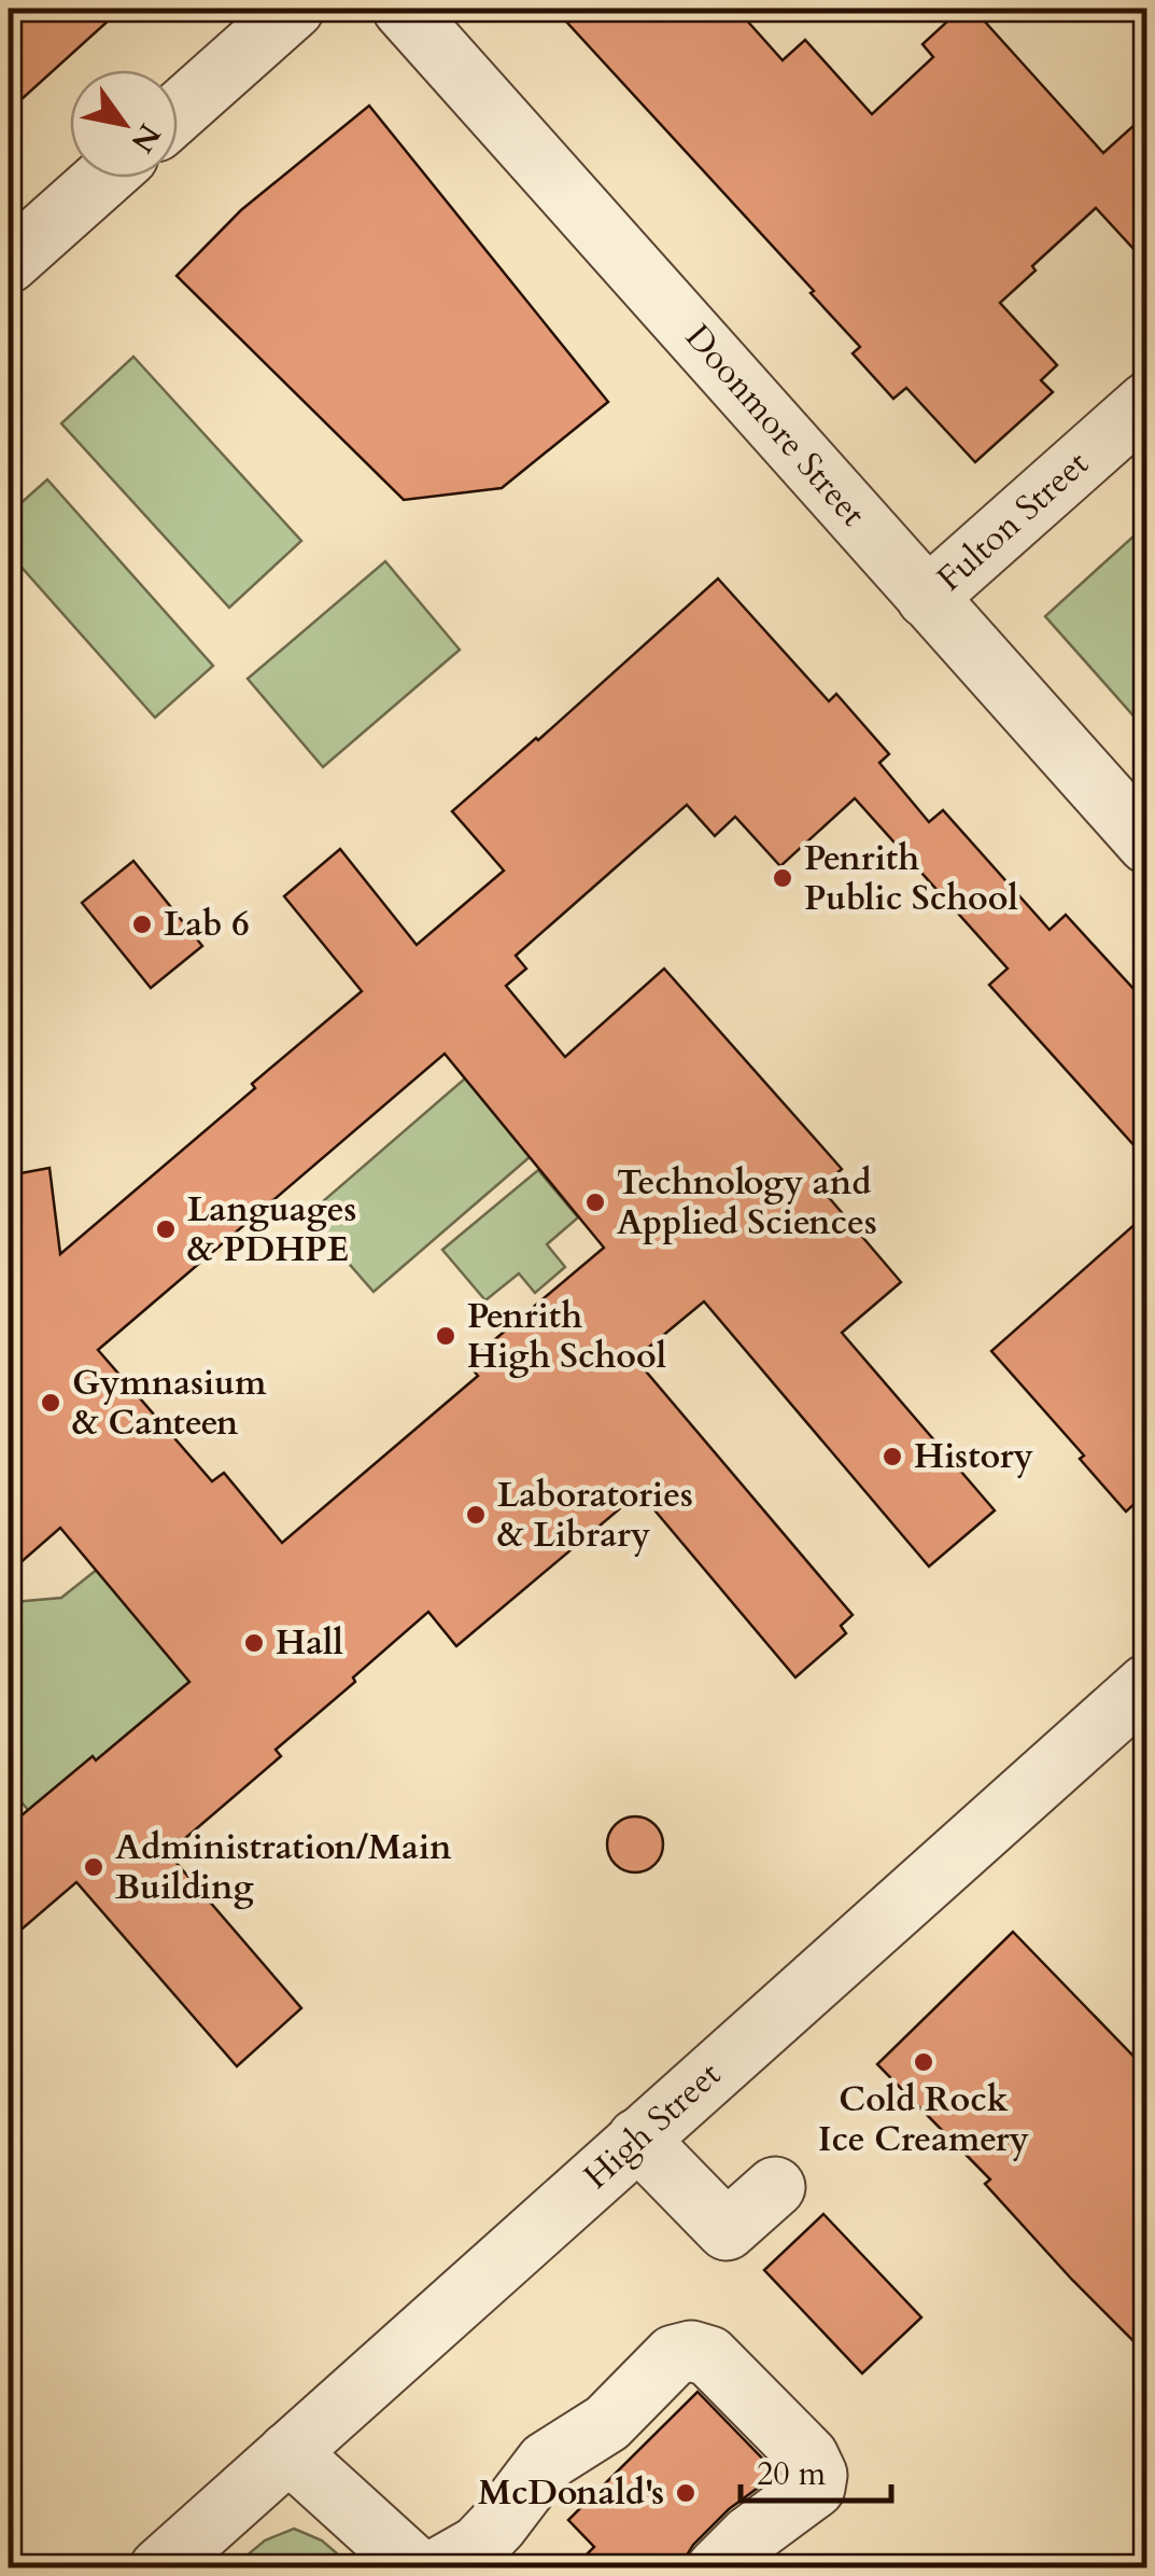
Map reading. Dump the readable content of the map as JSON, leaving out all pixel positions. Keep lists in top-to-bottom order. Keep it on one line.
{"streets":{"street":["Doonmore Street","Fulton Street","High Street"]},"crossings":[["Doonmore Street","Fulton Street"]],"places":["Penrith Public School","Lab 6","Technology and Applied Sciences","Languages & PDHPE","Penrith High School","Gymnasium & Canteen","History","Laboratories & Library","Hall","Administration/Main Building","Cold Rock Ice Creamery","McDonald's"],"scale_bar":"20 m","north":"bottom right"}
